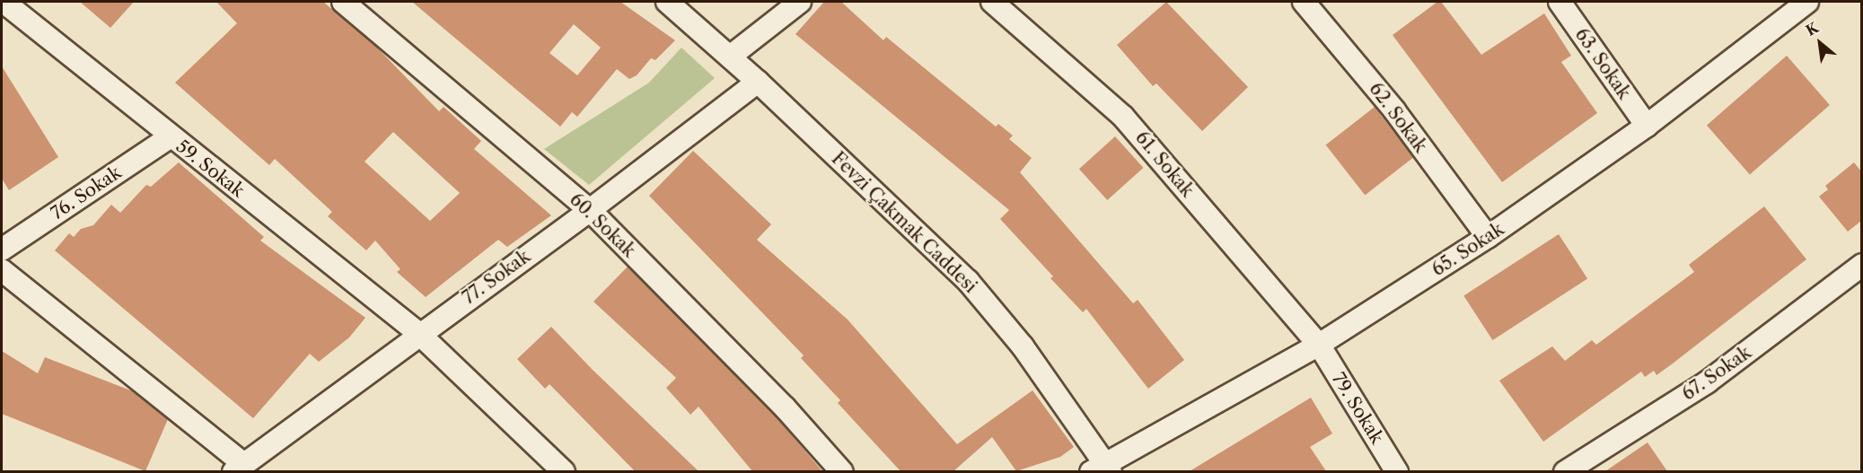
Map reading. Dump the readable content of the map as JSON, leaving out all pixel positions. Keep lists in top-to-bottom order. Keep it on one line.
{"streets":{"street":["63. Sokak","62. Sokak","61. Sokak","59. Sokak","76. Sokak","Fevzi Çakmak Caddesi","60. Sokak","65. Sokak","77. Sokak","67. Sokak","79. Sokak"]},"crossings":[["63. Sokak","65. Sokak"],["62. Sokak","65. Sokak"],["61. Sokak","65. Sokak"],["61. Sokak","79. Sokak"],["59. Sokak","76. Sokak"],["59. Sokak","77. Sokak"],["Fevzi Çakmak Caddesi","65. Sokak"],["Fevzi Çakmak Caddesi","77. Sokak"],["60. Sokak","77. Sokak"],["65. Sokak","79. Sokak"]],"north":"top left"}
